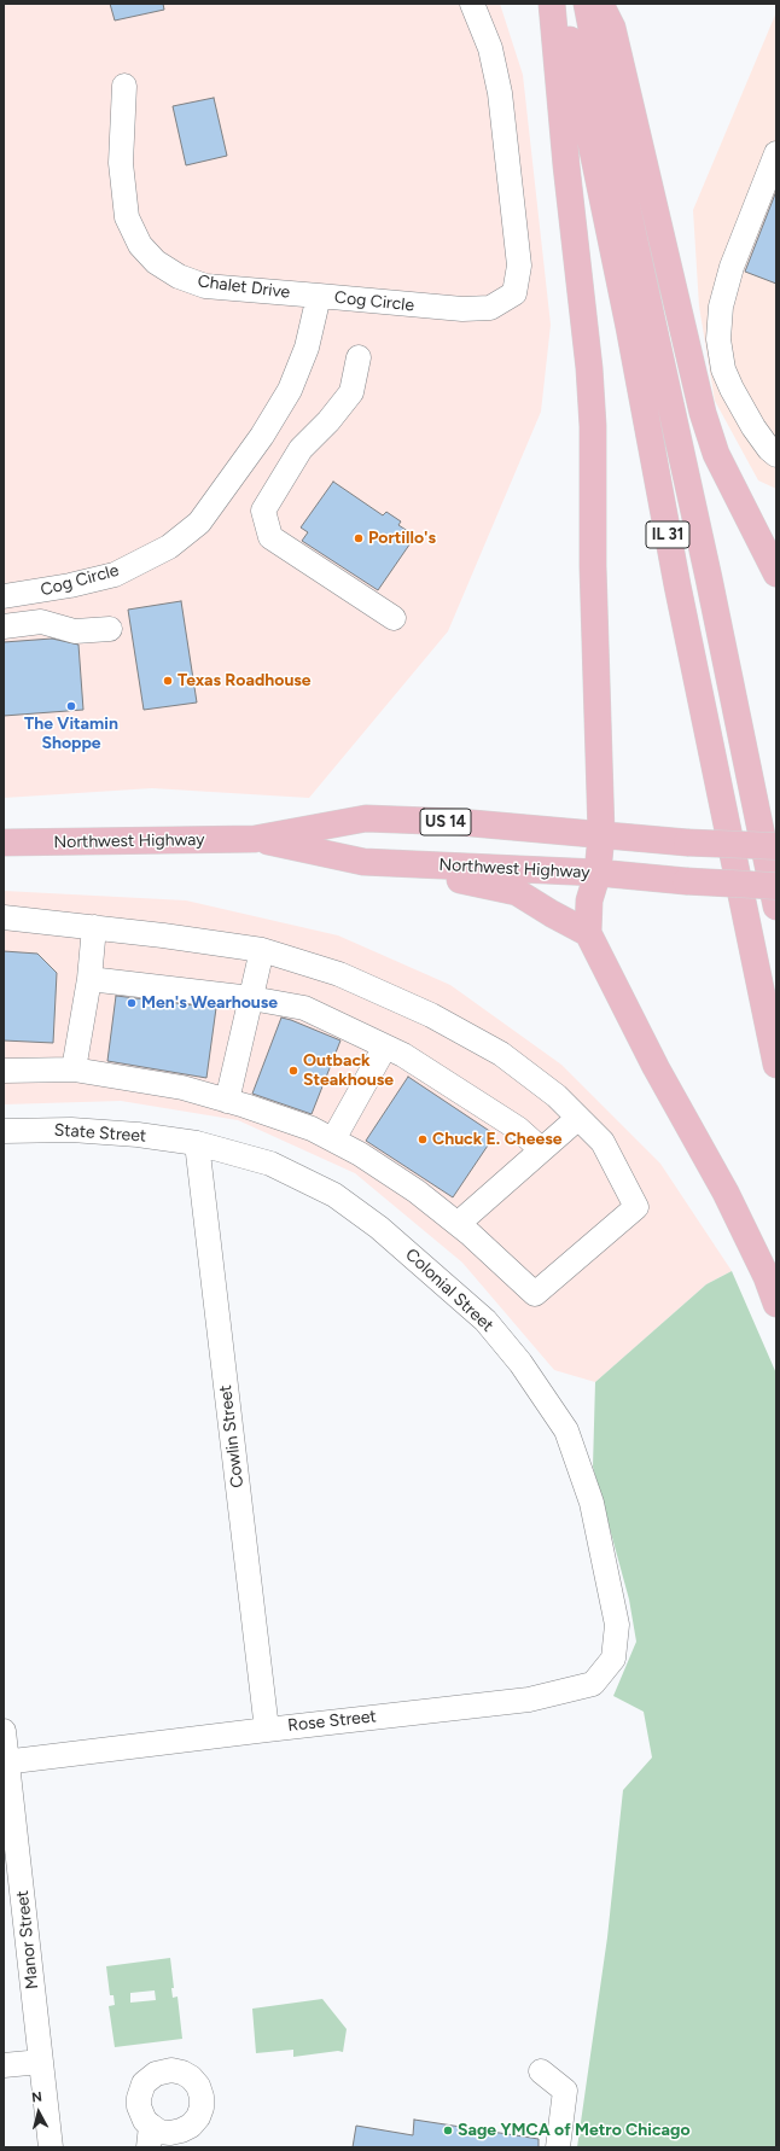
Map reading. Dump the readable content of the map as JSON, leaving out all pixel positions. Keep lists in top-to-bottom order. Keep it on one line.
{"streets":{"main road":["IL 31","US 14","Northwest Highway"],"street":["Chalet Drive","Cog Circle","State Street","Colonial Street","Cowlin Street","Rose Street","Manor Street"]},"crossings":[["Chalet Drive","Cog Circle"],["State Street","Colonial Street"],["State Street","Cowlin Street"],["Colonial Street","Cowlin Street"],["Colonial Street","Rose Street"],["Cowlin Street","Rose Street"],["Rose Street","Manor Street"]],"places":["Portillo's","Texas Roadhouse","The Vitamin Shoppe","Men's Wearhouse","Outback Steakhouse","Chuck E. Cheese","Sage YMCA of Metro Chicago"],"north":"top"}
